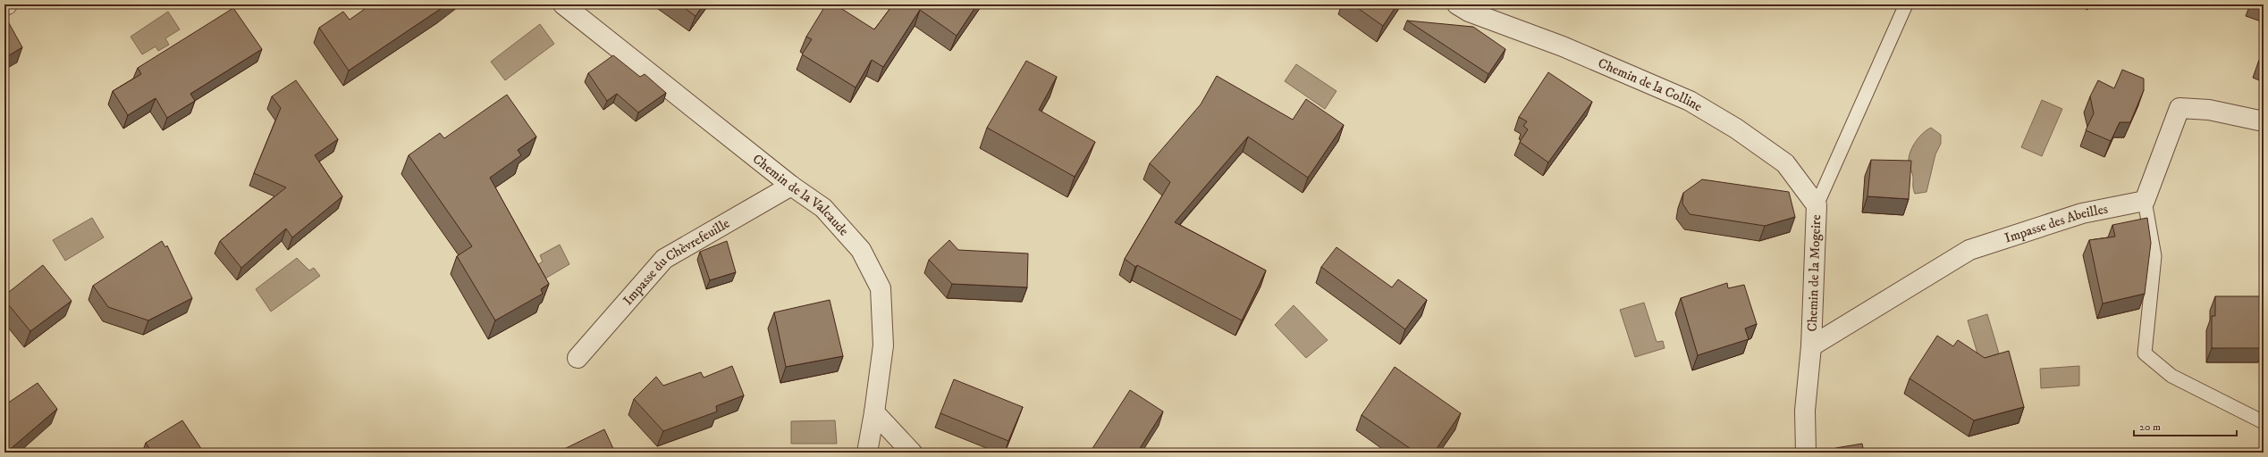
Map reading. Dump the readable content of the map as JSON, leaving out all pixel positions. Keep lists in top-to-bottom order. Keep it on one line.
{"streets":{"street":["Chemin de la Colline","Chemin de la Valcaude","Impasse des Abeilles","Impasse du Chèvrefeuille","Chemin de la Mogeire"]},"crossings":[["Chemin de la Colline","Chemin de la Mogeire"],["Chemin de la Valcaude","Impasse du Chèvrefeuille"],["Impasse des Abeilles","Chemin de la Mogeire"]],"scale_bar":"20 m"}
